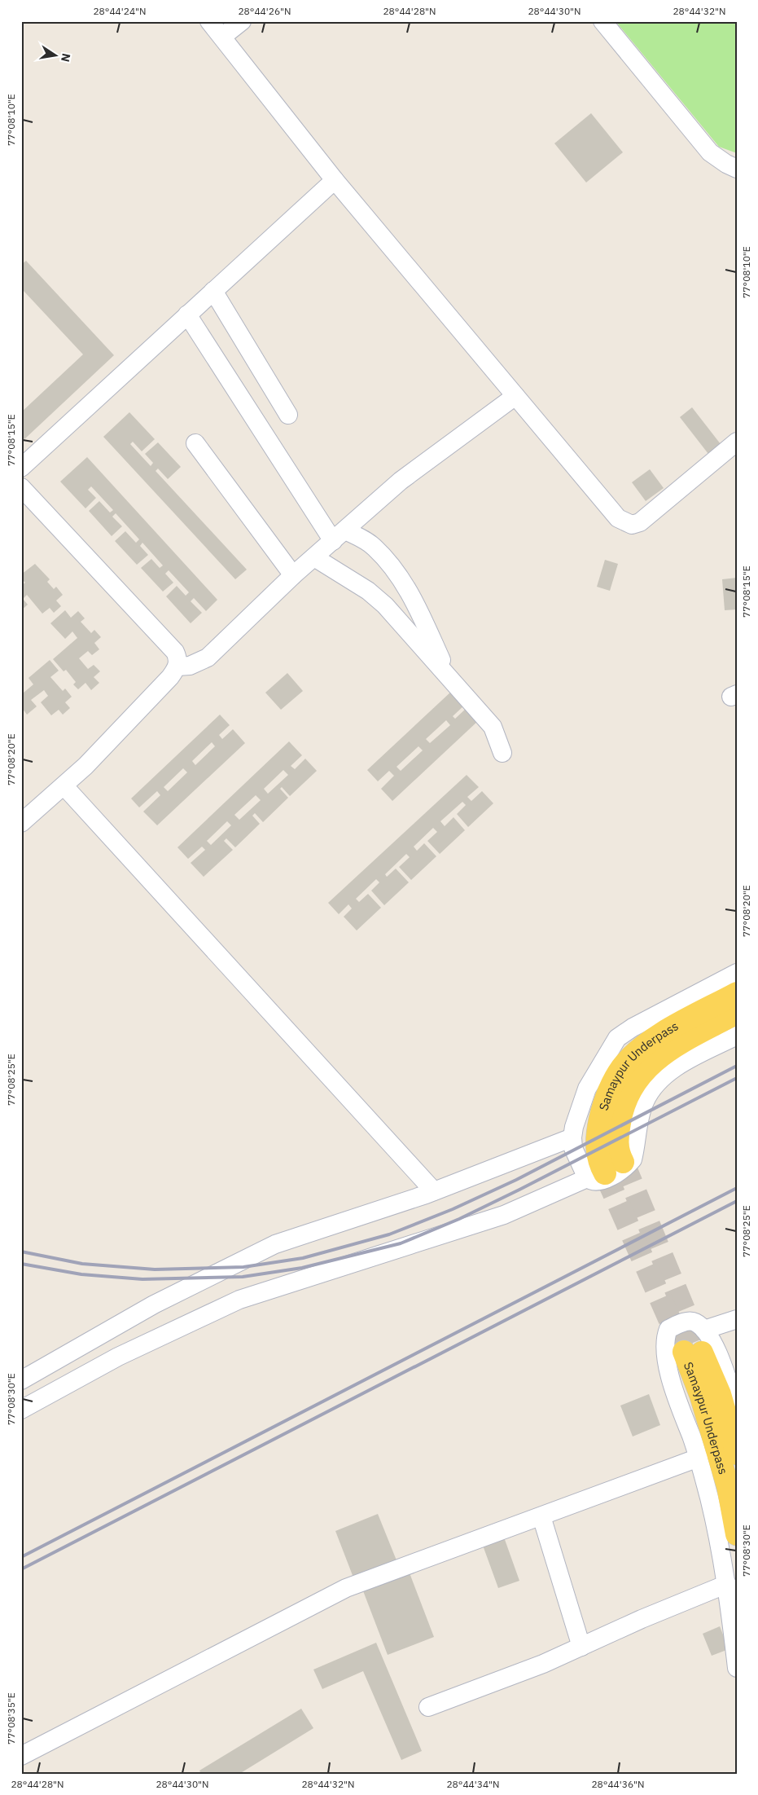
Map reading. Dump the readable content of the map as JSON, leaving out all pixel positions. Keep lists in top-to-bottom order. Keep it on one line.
{"streets":{"main road":["Samaypur Underpass"]},"north":"right","coordinates":["28°44'24\"N","28°44'26\"N","28°44'28\"N","28°44'30\"N","28°44'32\"N","77°08'10\"E","77°08'15\"E","77°08'20\"E","77°08'25\"E","77°08'30\"E","77°08'35\"E","28°44'34\"N","28°44'36\"N"]}
